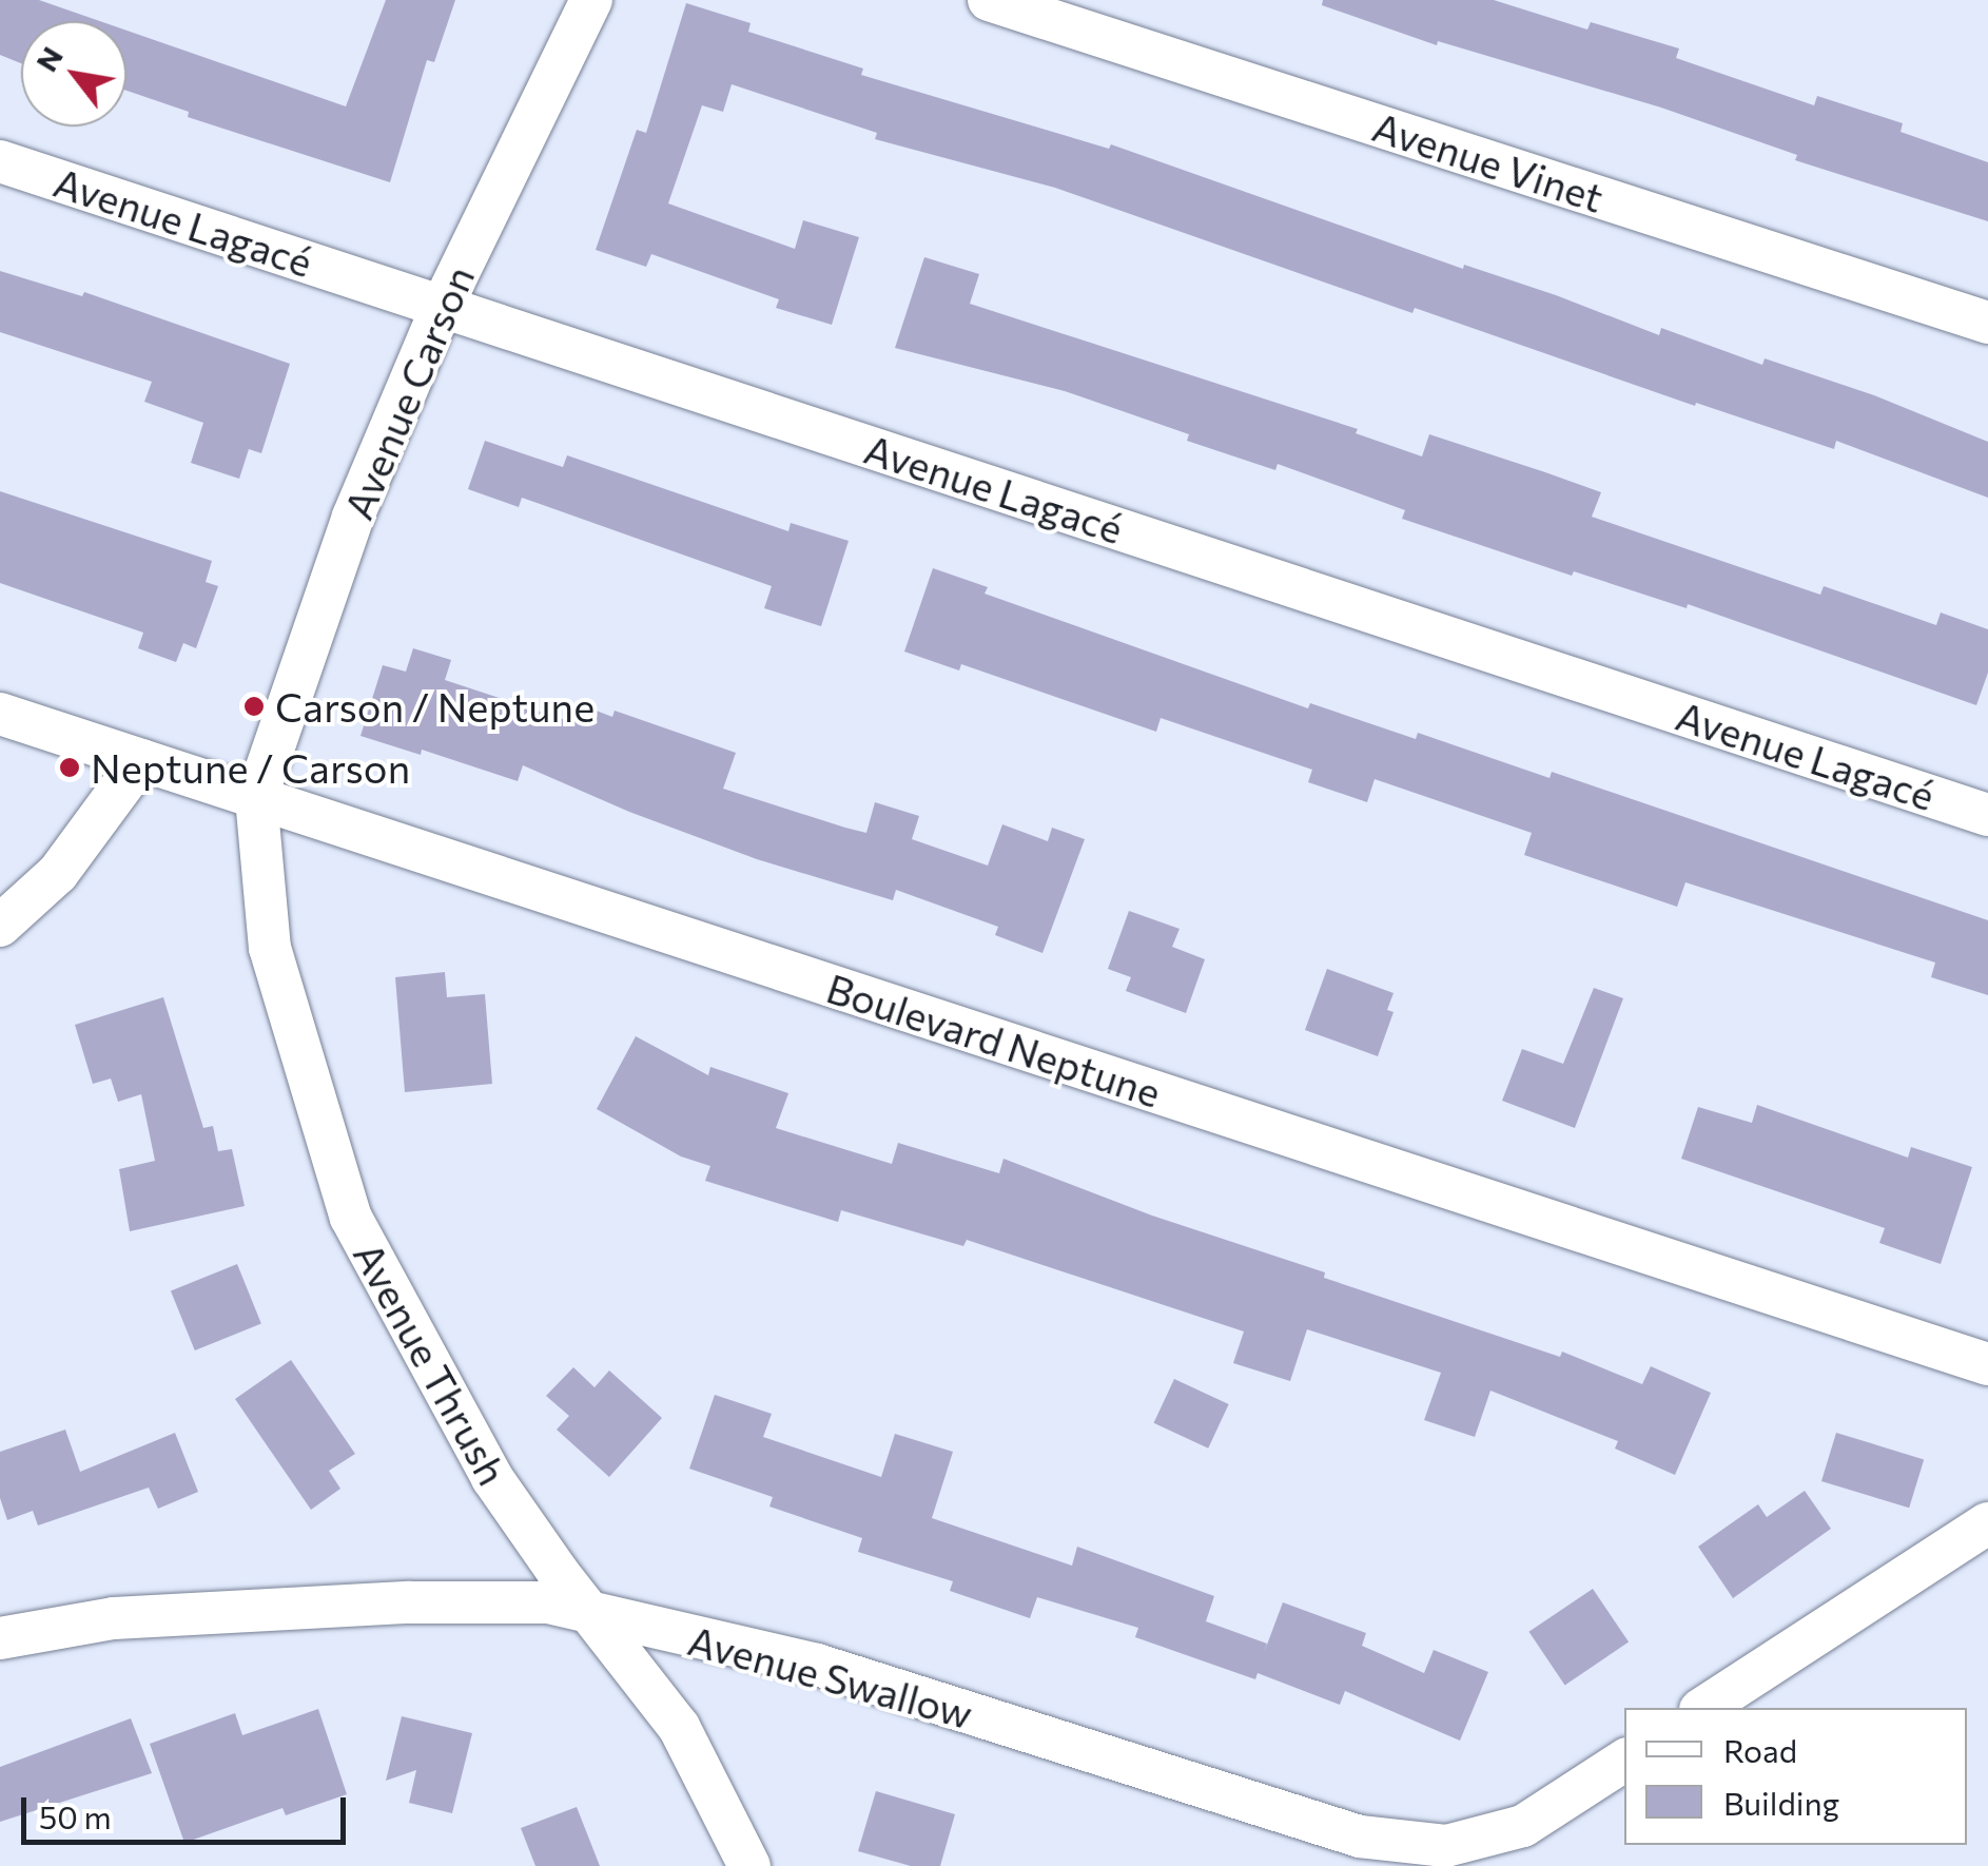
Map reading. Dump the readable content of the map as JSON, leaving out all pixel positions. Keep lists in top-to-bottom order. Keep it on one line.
{"streets":{"street":["Avenue Vinet","Avenue Lagacé","Avenue Carson","Boulevard Neptune","Avenue Thrush","Avenue Swallow"]},"crossings":[["Avenue Lagacé","Avenue Carson"],["Avenue Carson","Boulevard Neptune"],["Avenue Carson","Avenue Thrush"],["Boulevard Neptune","Avenue Thrush"],["Avenue Thrush","Avenue Swallow"]],"places":["Carson / Neptune","Neptune / Carson"],"legend":["Road","Building"],"scale_bar":"50 m","north":"top left"}
